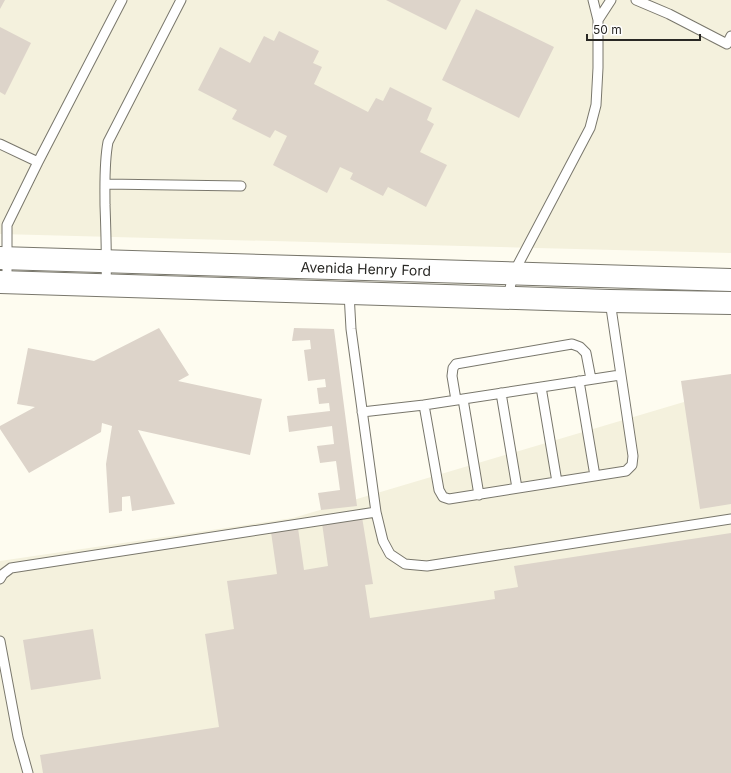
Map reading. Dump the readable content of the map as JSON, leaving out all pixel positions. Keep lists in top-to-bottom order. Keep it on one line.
{"streets":{"main road":["Avenida Henry Ford"]},"scale_bar":"50 m"}
